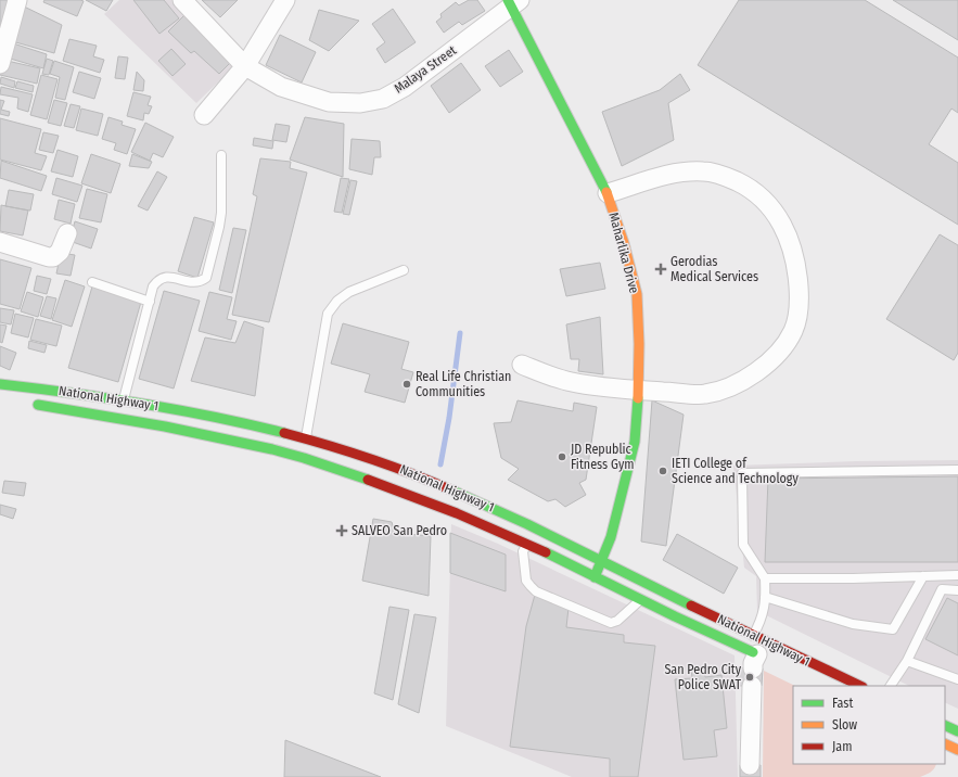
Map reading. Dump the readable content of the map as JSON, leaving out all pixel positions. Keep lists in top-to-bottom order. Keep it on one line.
{"streets":{"main road":["Maharlika Drive","National Highway 1"],"street":["Malaya Street"]},"crossings":[["Malaya Street","Maharlika Drive"],["Maharlika Drive","National Highway 1"]],"places":{"health":["Gerodias Medical Services","SALVEO San Pedro"],"other":["Real Life Christian Communities","JD Republic Fitness Gym","IETI College of Science and Technology","San Pedro City Police SWAT"]},"legend":["Fast","Slow","Jam"]}
